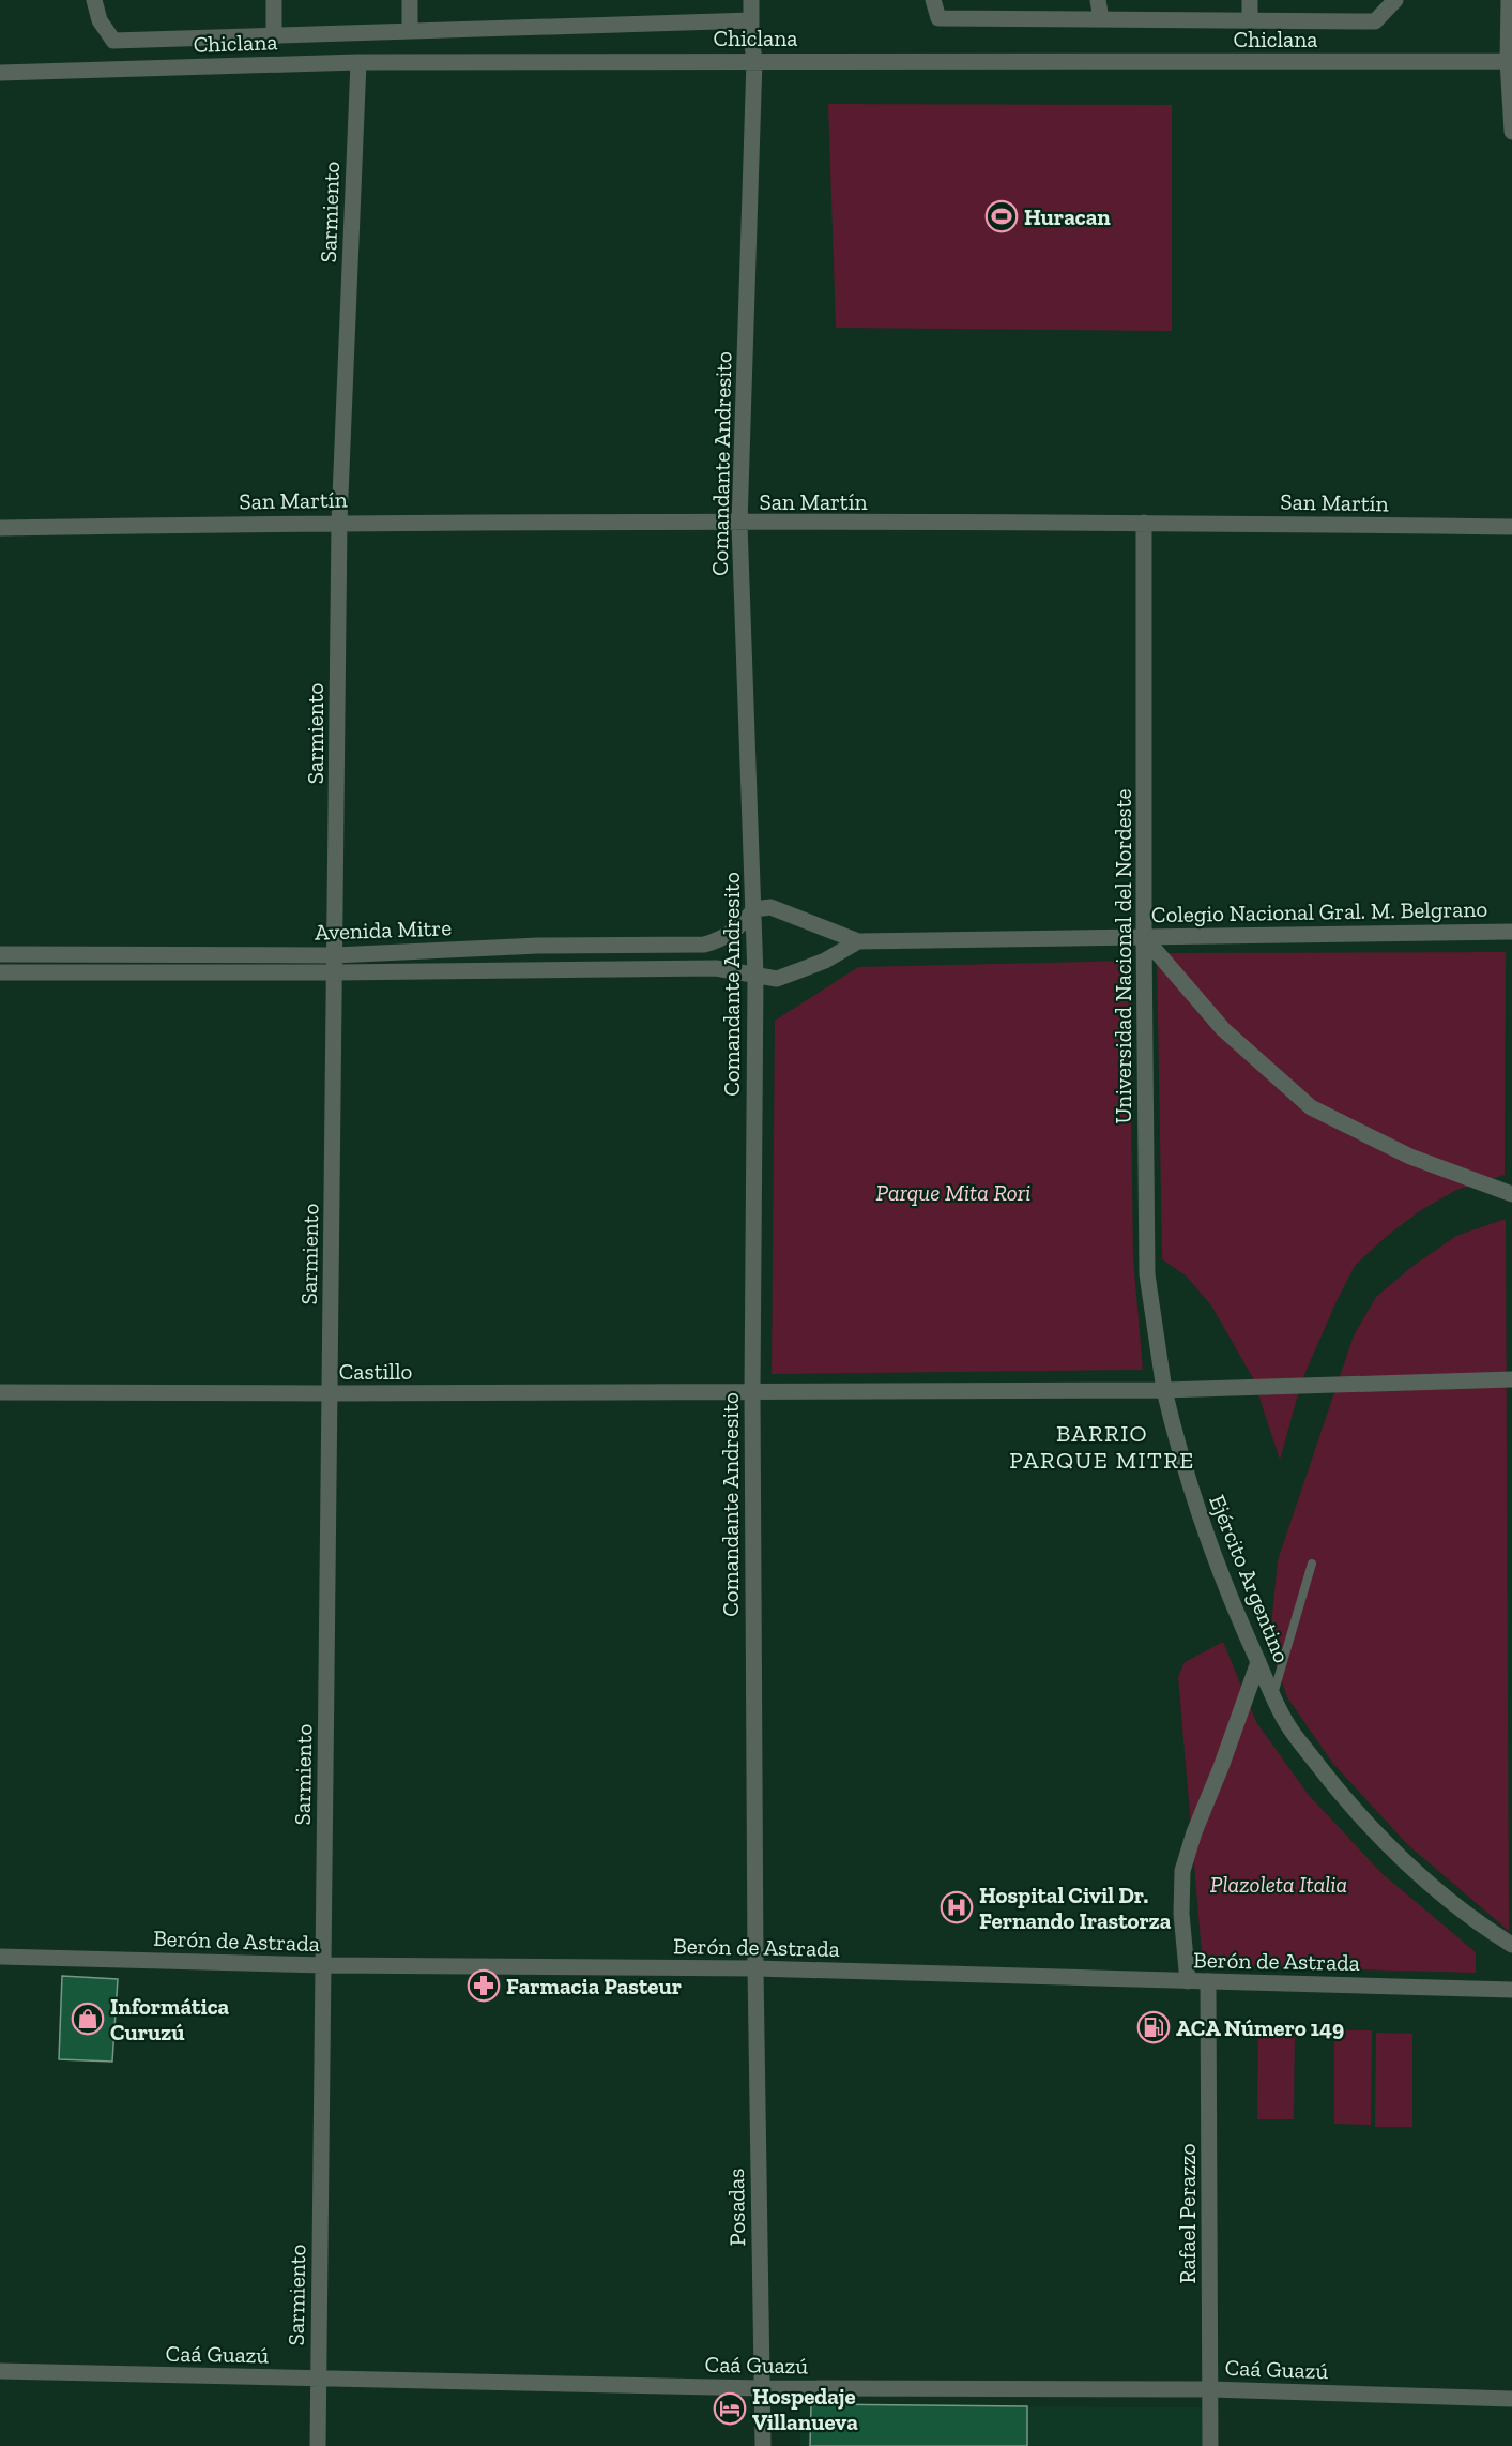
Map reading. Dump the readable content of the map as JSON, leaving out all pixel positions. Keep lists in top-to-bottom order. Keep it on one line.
{"streets":{"street":["Chiclana","Sarmiento","Comandante Andresito","San Martín","Colegio Nacional Gral. M. Belgrano","Avenida Mitre","Universidad Nacional del Nordeste","Castillo","Ejército Argentino","Berón de Astrada","Posadas","Rafael Perazzo","Caá Guazú"]},"crossings":[["Chiclana","Sarmiento"],["Chiclana","Comandante Andresito"],["Sarmiento","San Martín"],["Sarmiento","Avenida Mitre"],["Sarmiento","Castillo"],["Sarmiento","Berón de Astrada"],["Sarmiento","Caá Guazú"],["Comandante Andresito","San Martín"],["Comandante Andresito","Colegio Nacional Gral. M. Belgrano"],["Comandante Andresito","Avenida Mitre"],["Comandante Andresito","Castillo"],["Comandante Andresito","Berón de Astrada"],["Comandante Andresito","Posadas"],["San Martín","Universidad Nacional del Nordeste"],["Colegio Nacional Gral. M. Belgrano","Avenida Mitre"],["Colegio Nacional Gral. M. Belgrano","Universidad Nacional del Nordeste"],["Universidad Nacional del Nordeste","Ejército Argentino"],["Berón de Astrada","Posadas"],["Berón de Astrada","Rafael Perazzo"],["Posadas","Caá Guazú"],["Rafael Perazzo","Caá Guazú"]],"districts":["BARRIO PARQUE MITRE"],"parks":["Parque Mita Rori","Plazoleta Italia"],"places":{"sports":["Huracan"],"hospital":["Hospital Civil Dr. Fernando Irastorza"],"pharmacy":["Farmacia Pasteur"],"shop":["Informática Curuzú"],"fuel station":["ACA Número 149"],"hotel":["Hospedaje Villanueva"]}}
